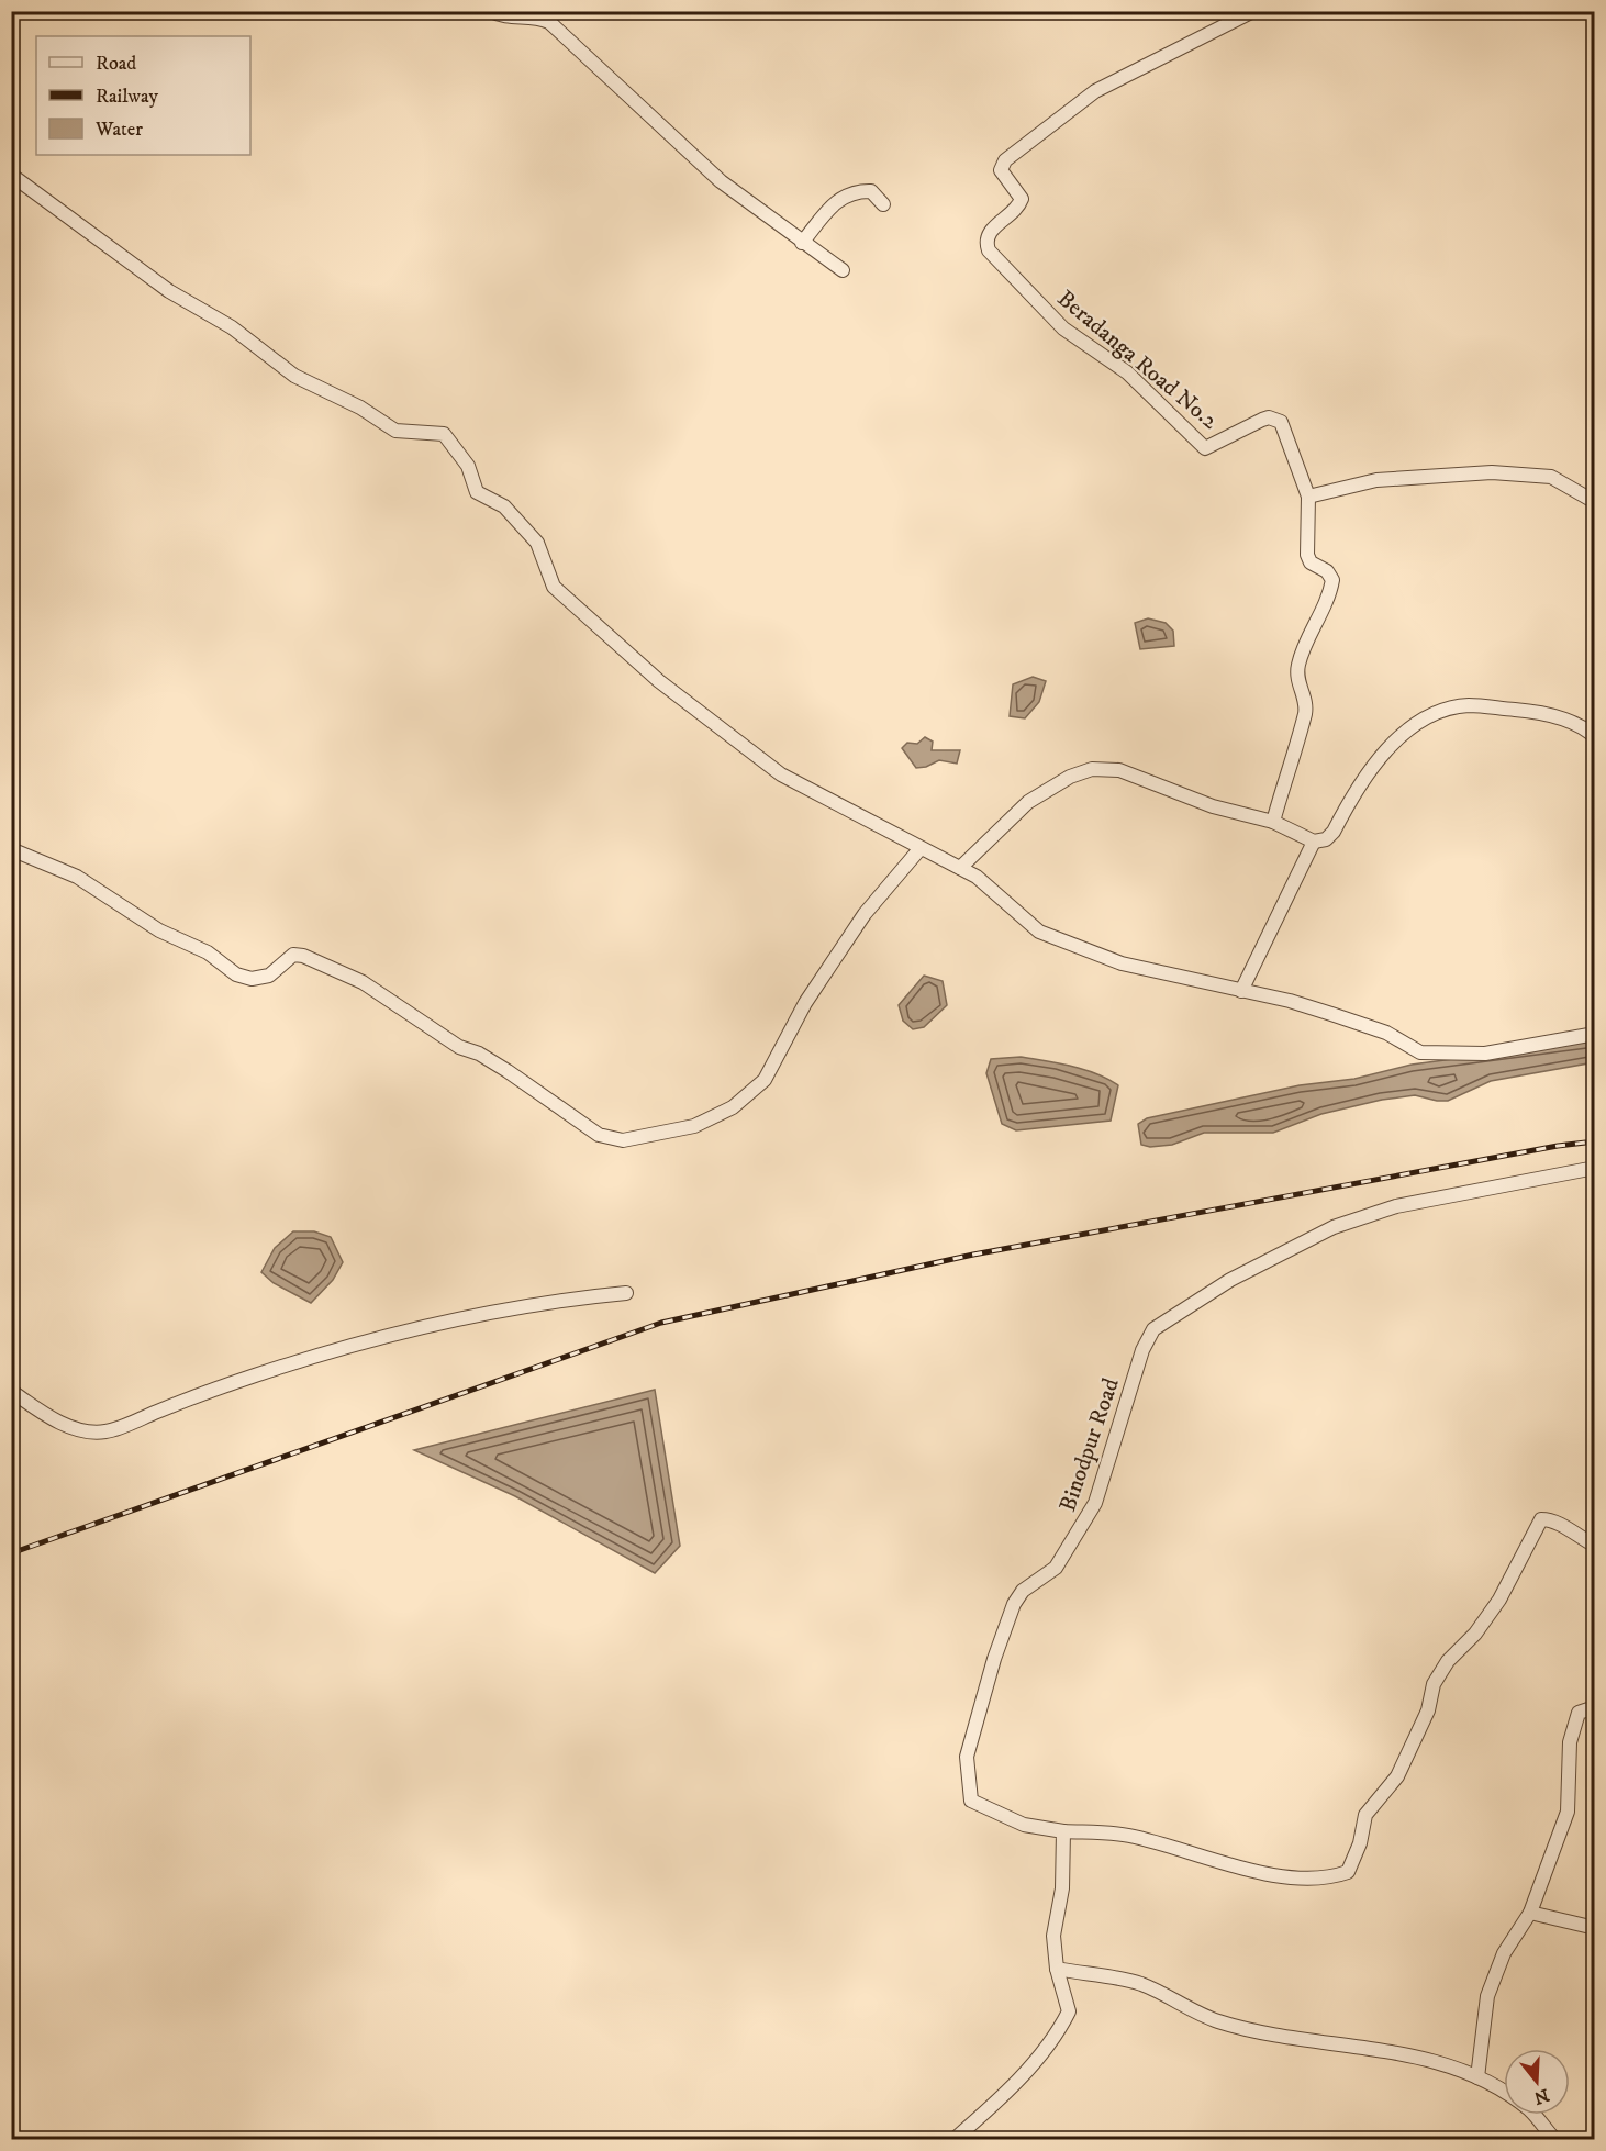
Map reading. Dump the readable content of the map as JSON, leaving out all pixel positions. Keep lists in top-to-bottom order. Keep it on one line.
{"streets":{"street":["Beradanga Road No.2","Binodpur Road"]},"legend":["Road","Railway","Water"],"north":"bottom"}
